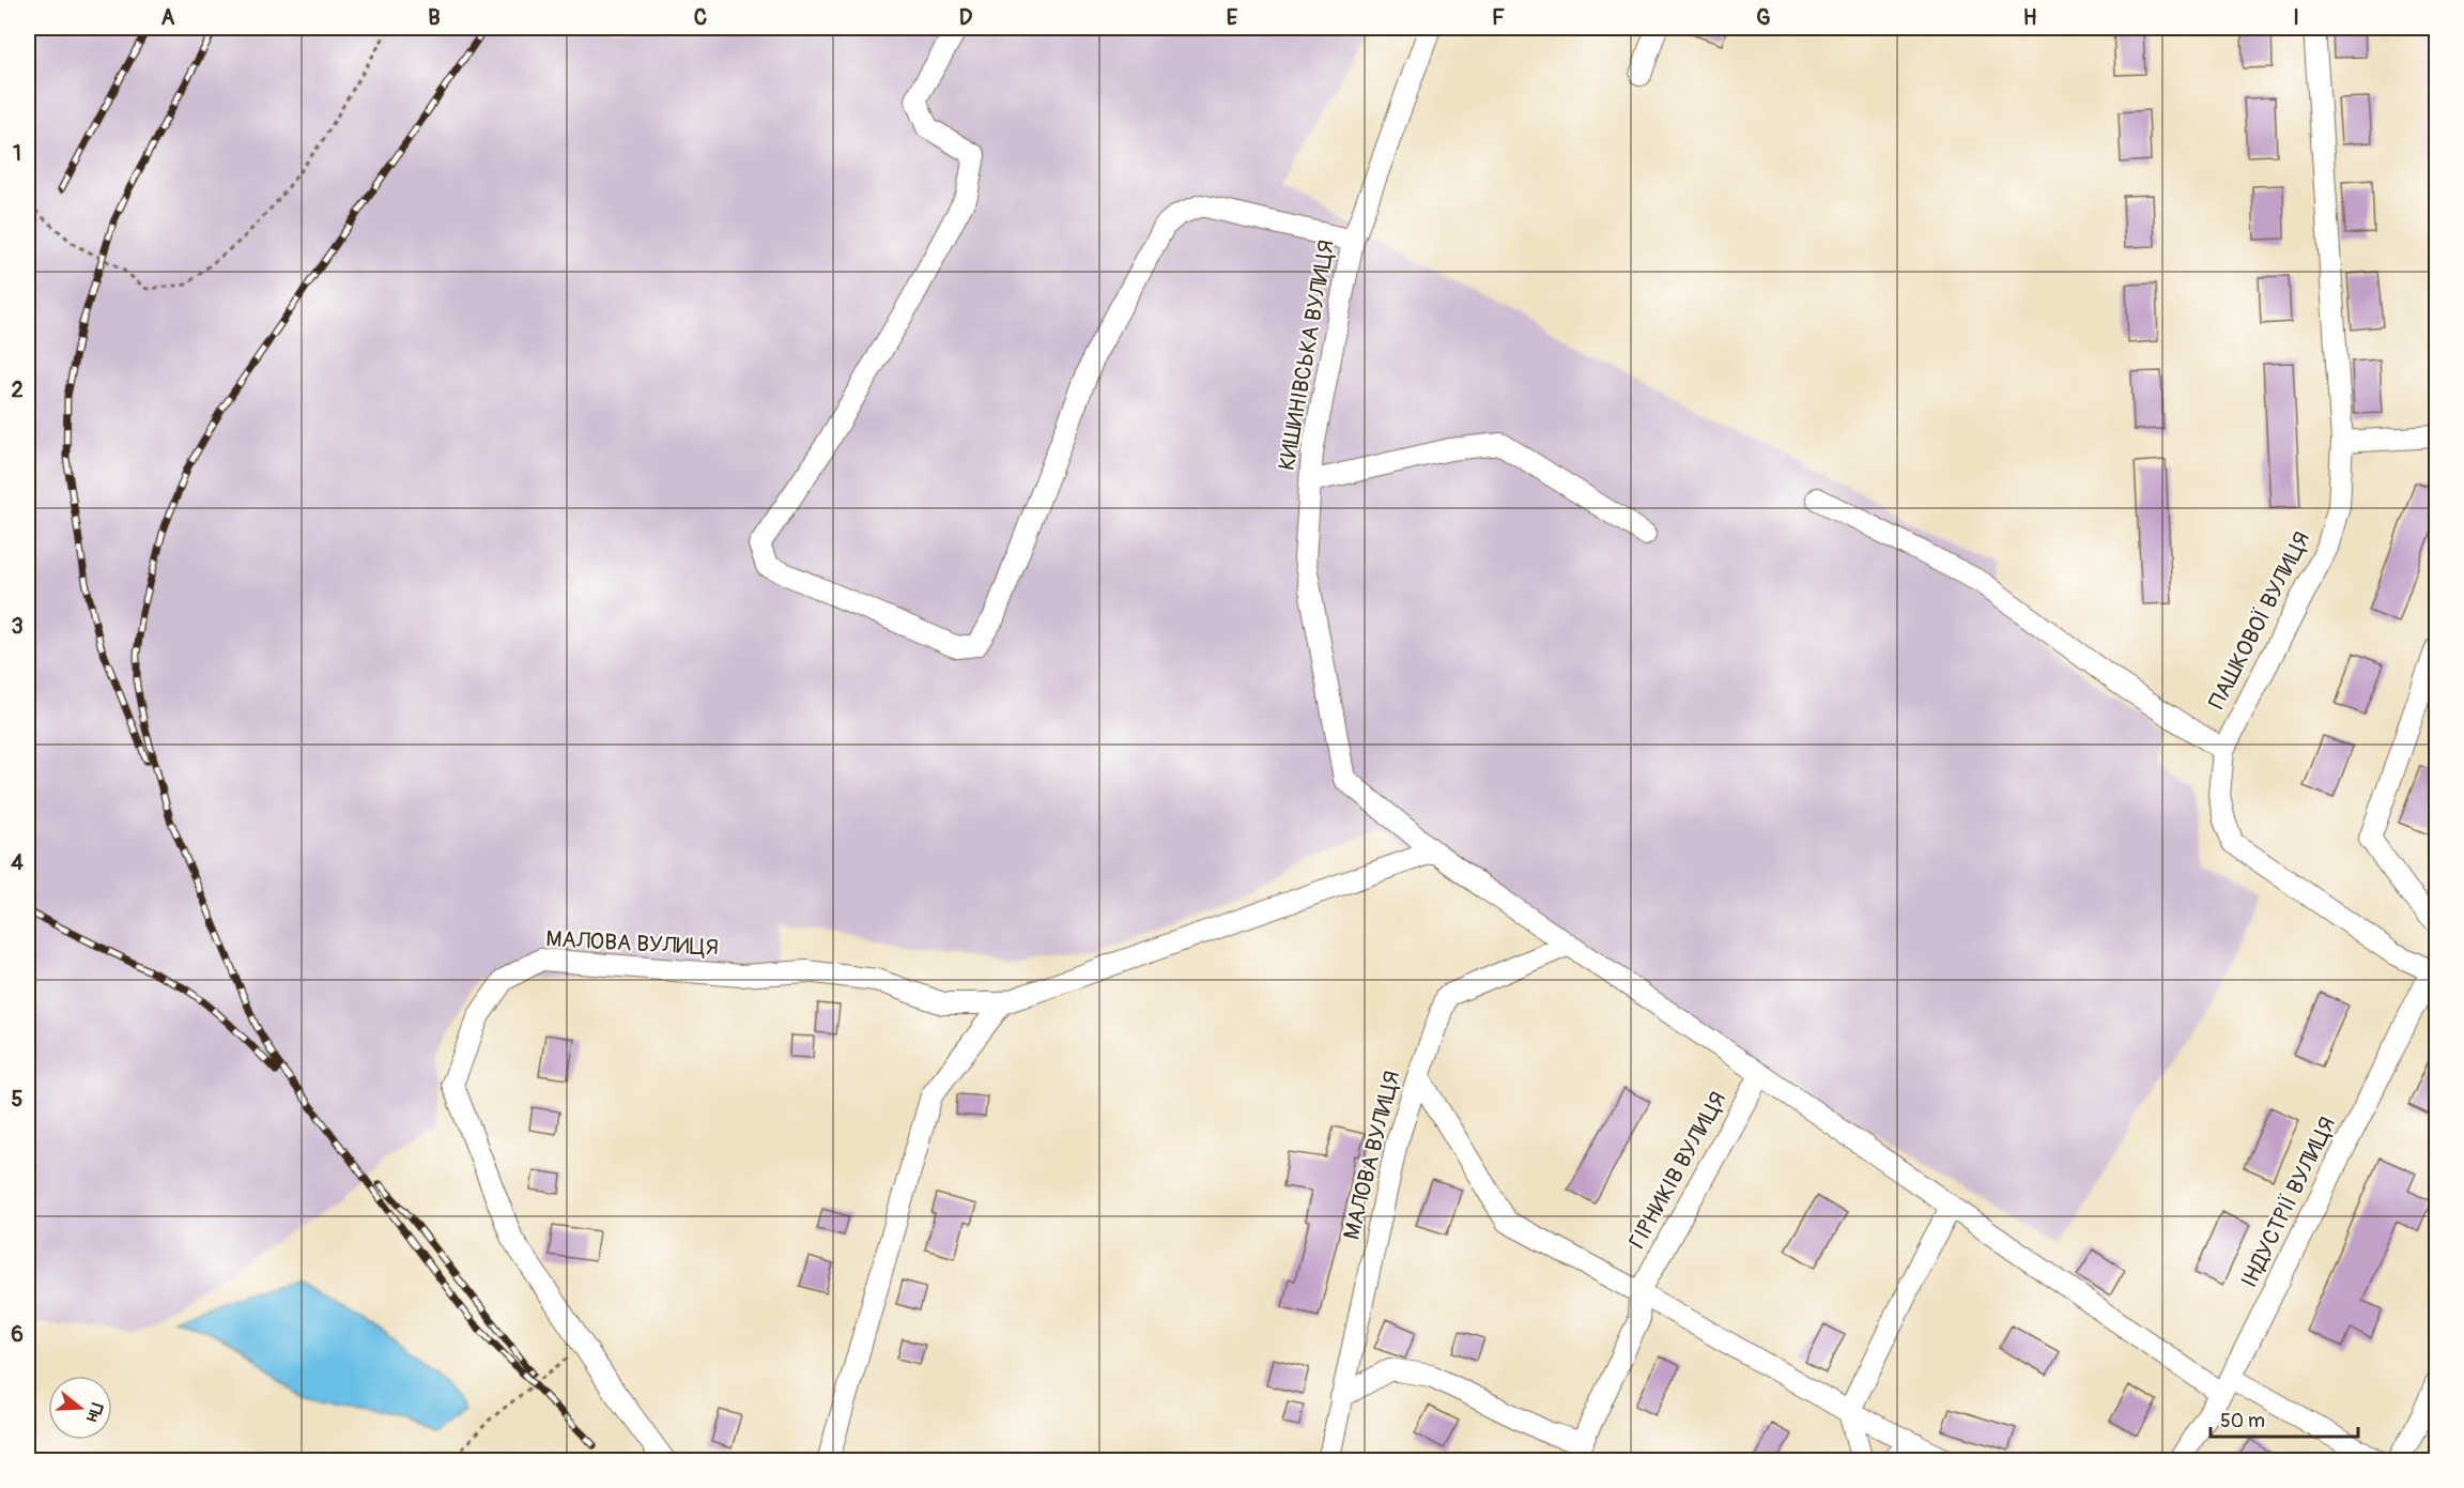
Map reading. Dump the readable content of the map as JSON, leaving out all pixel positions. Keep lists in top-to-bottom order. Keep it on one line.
{"streets":{"street":["КИШИНІВСЬКА ВУЛИЦЯ","ПАШКОВОЇ ВУЛИЦЯ","МАЛОВА ВУЛИЦЯ","ГІРНИКІВ ВУЛИЦЯ","ІНДУСТРІЇ ВУЛИЦЯ"]},"crossings":[["КИШИНІВСЬКА ВУЛИЦЯ","МАЛОВА ВУЛИЦЯ"],["КИШИНІВСЬКА ВУЛИЦЯ","ГІРНИКІВ ВУЛИЦЯ"],["КИШИНІВСЬКА ВУЛИЦЯ","ІНДУСТРІЇ ВУЛИЦЯ"],["ПАШКОВОЇ ВУЛИЦЯ","ІНДУСТРІЇ ВУЛИЦЯ"]],"scale_bar":"50 m","north":"right","grid":{"columns":["A","B","C","D","E","F","G","H","I"],"rows":["1","2","3","4","5","6"]}}
